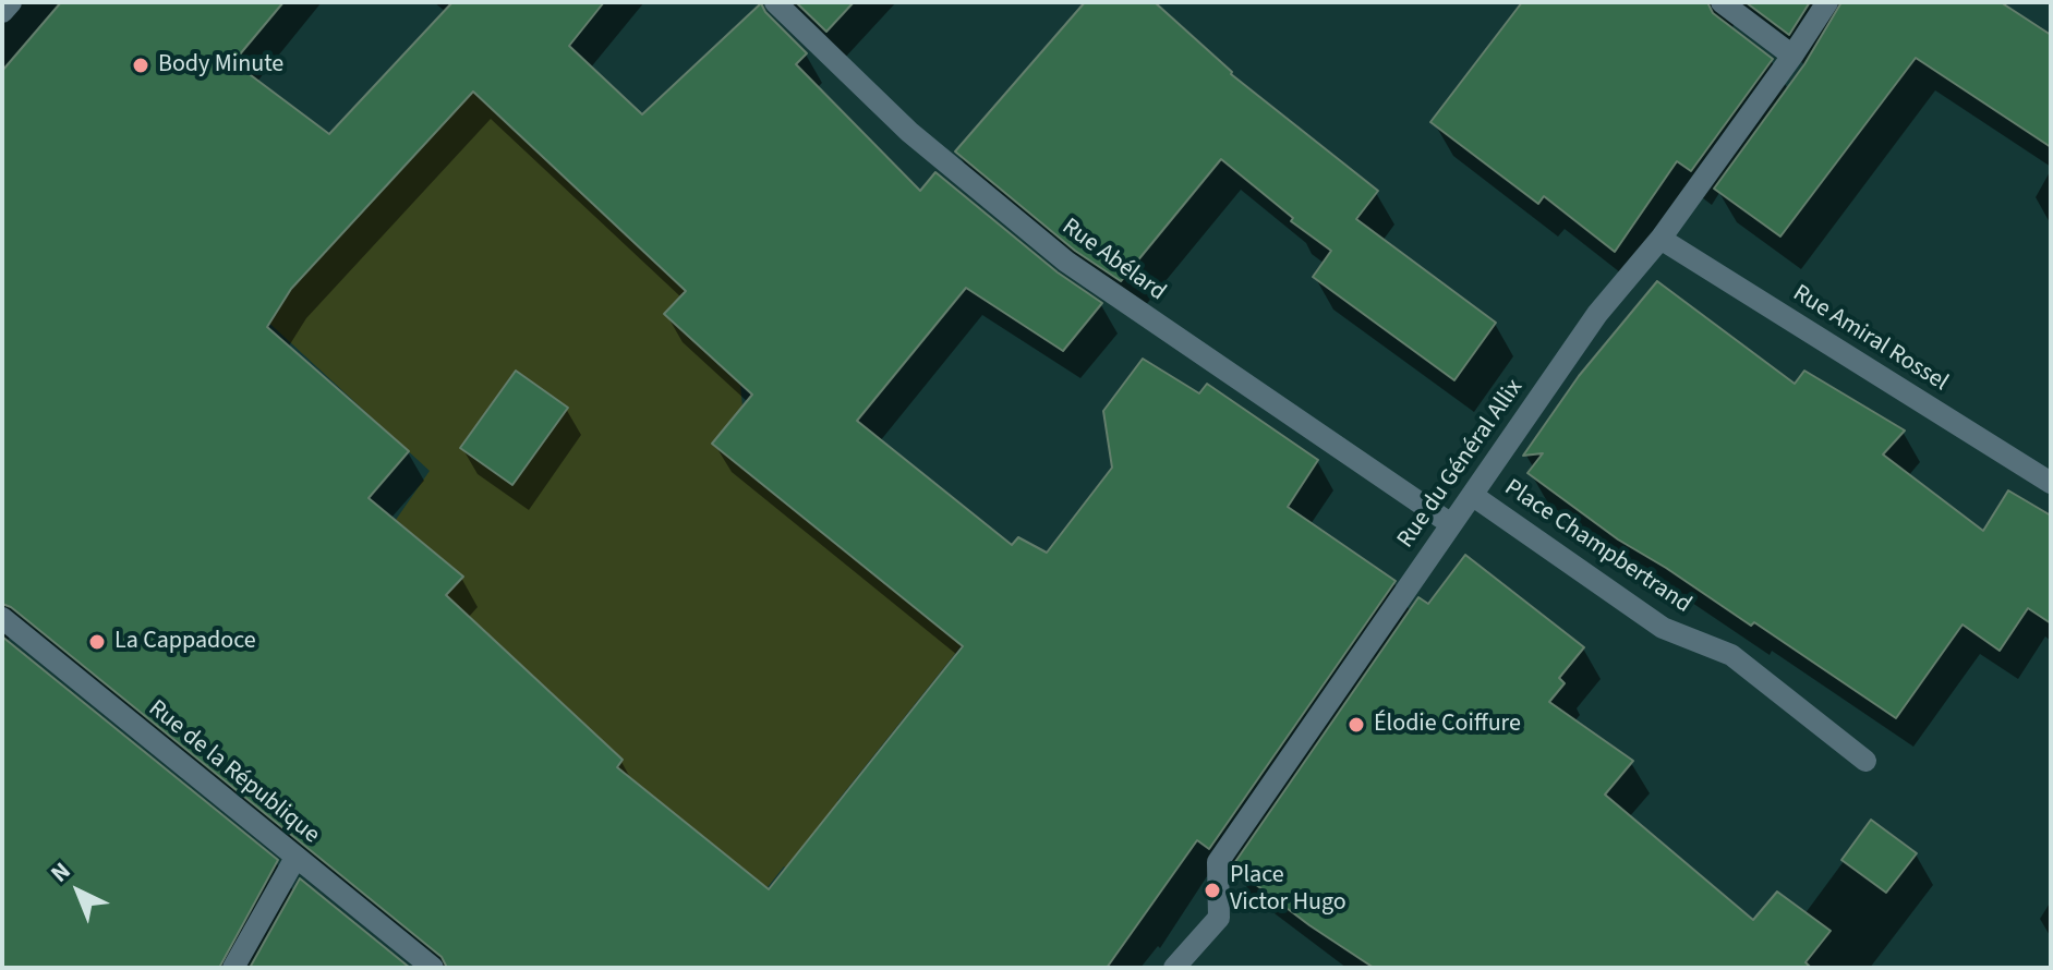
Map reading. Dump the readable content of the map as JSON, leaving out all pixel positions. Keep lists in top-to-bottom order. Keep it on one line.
{"streets":{"street":["Rue Abélard","Rue Amiral Rossel","Rue du Général Allix","Place Champbertrand","Rue de la République"]},"crossings":[["Rue Abélard","Rue du Général Allix"],["Rue Amiral Rossel","Rue du Général Allix"],["Rue du Général Allix","Place Champbertrand"]],"places":["Body Minute","La Cappadoce","Élodie Coiffure","Place Victor Hugo"],"north":"top left"}
